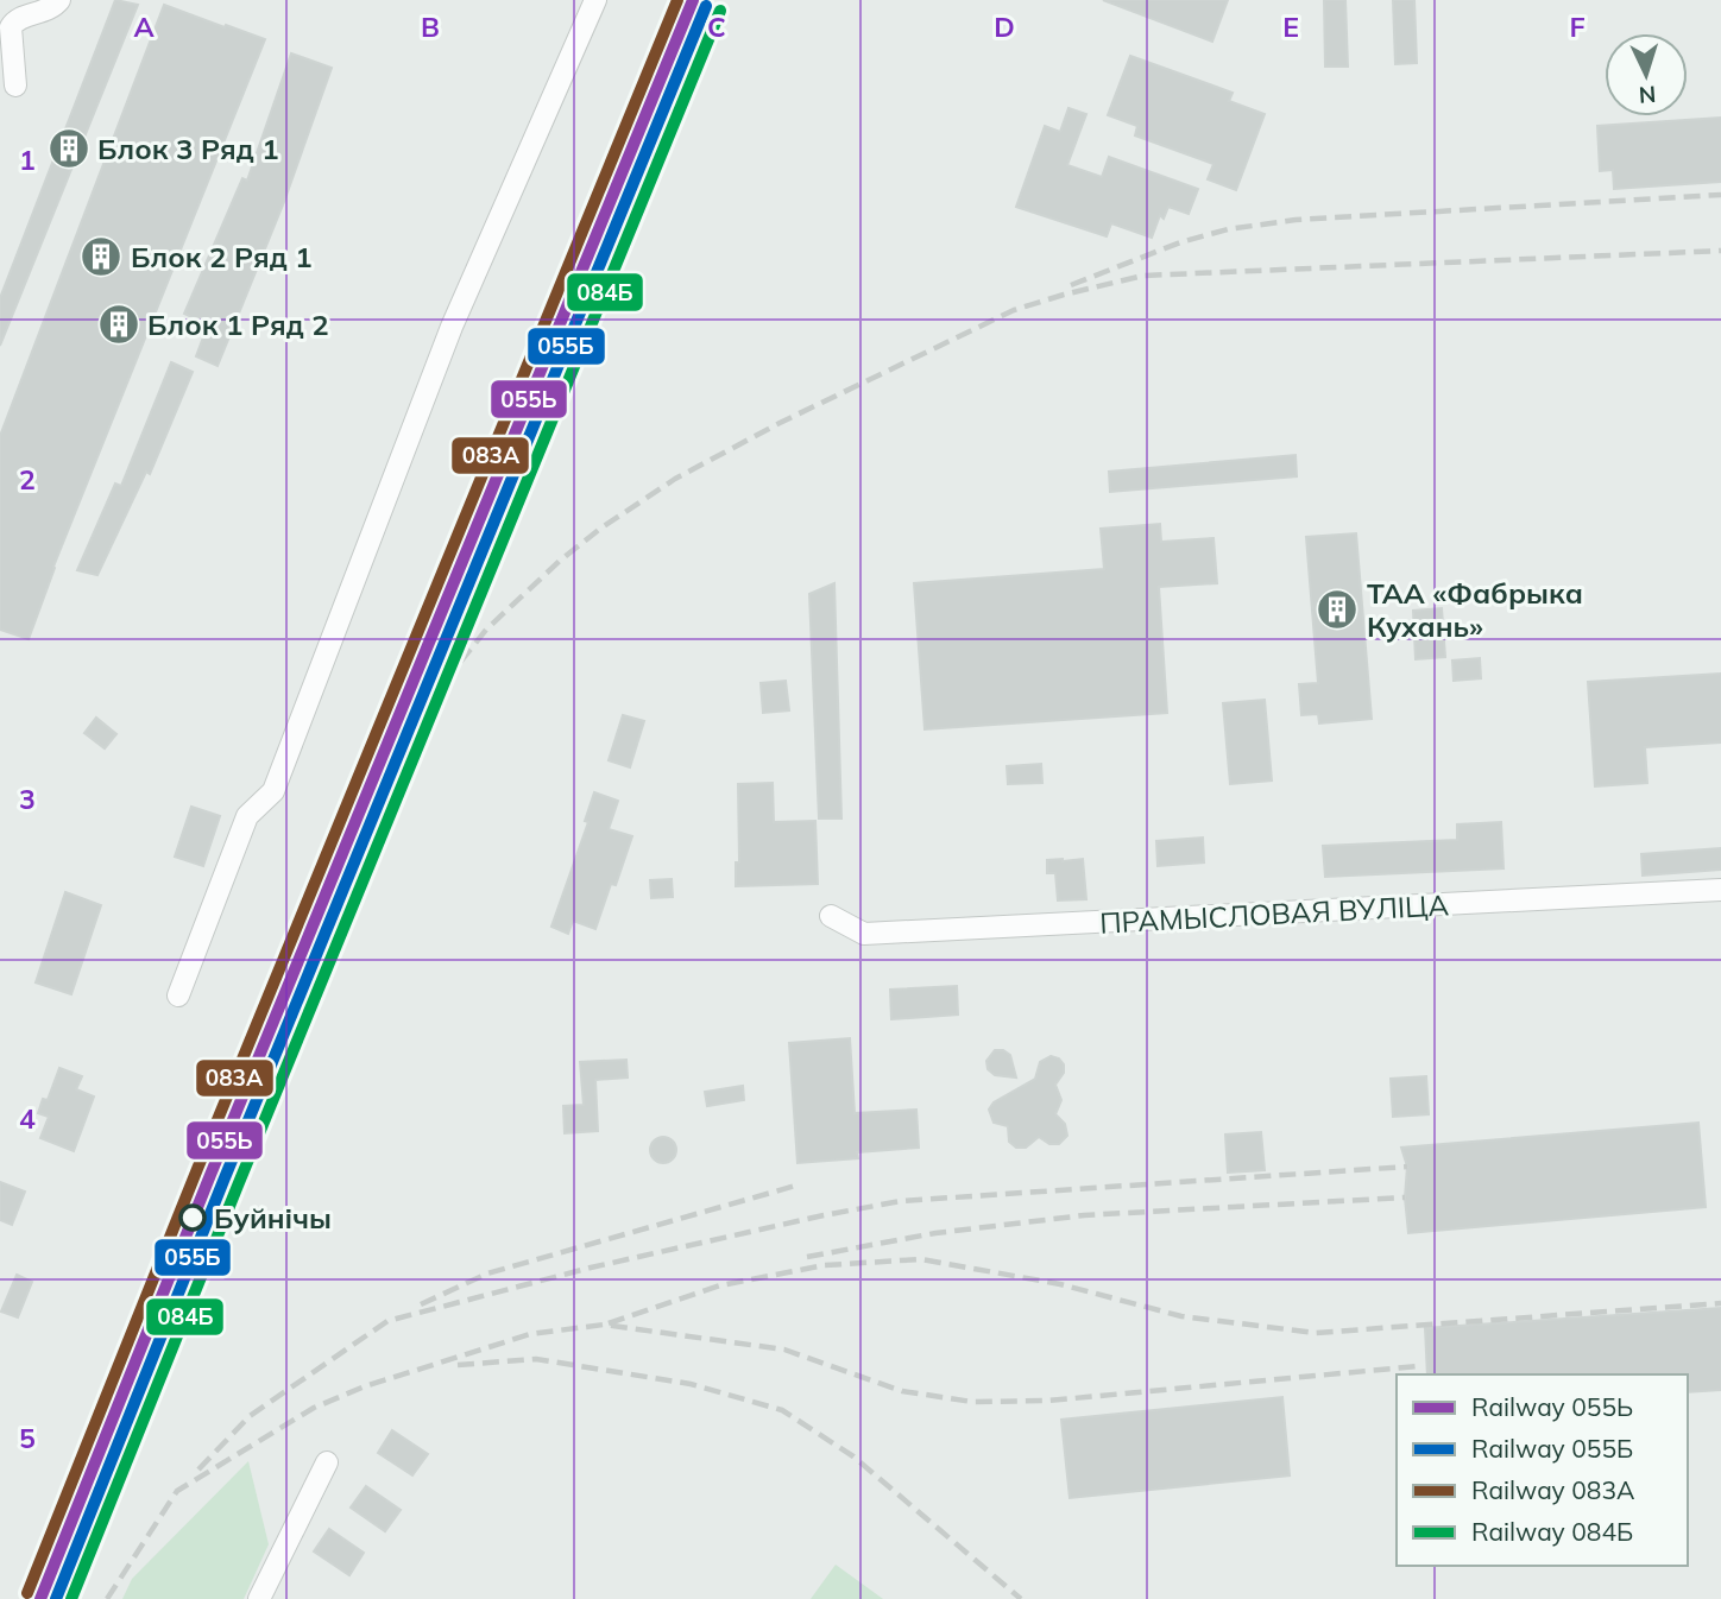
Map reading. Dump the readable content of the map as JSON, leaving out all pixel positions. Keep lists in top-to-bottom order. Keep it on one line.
{"streets":{"street":["ПРАМЫСЛОВАЯ ВУЛІЦА"]},"places":{"building":["Блок 3 Ряд 1","Блок 2 Ряд 1","Блок 1 Ряд 2","ТАА «Фабрыка Кухань»"],"other":["Буйнічы"]},"lines":["rail line 055Ь","rail line 083А","rail line 055Б","rail line 084Б"],"legend":["Railway 055Ь","Railway 055Б","Railway 083А","Railway 084Б"],"north":"bottom","grid":{"columns":["A","B","C","D","E","F"],"rows":["1","2","3","4","5"]}}
